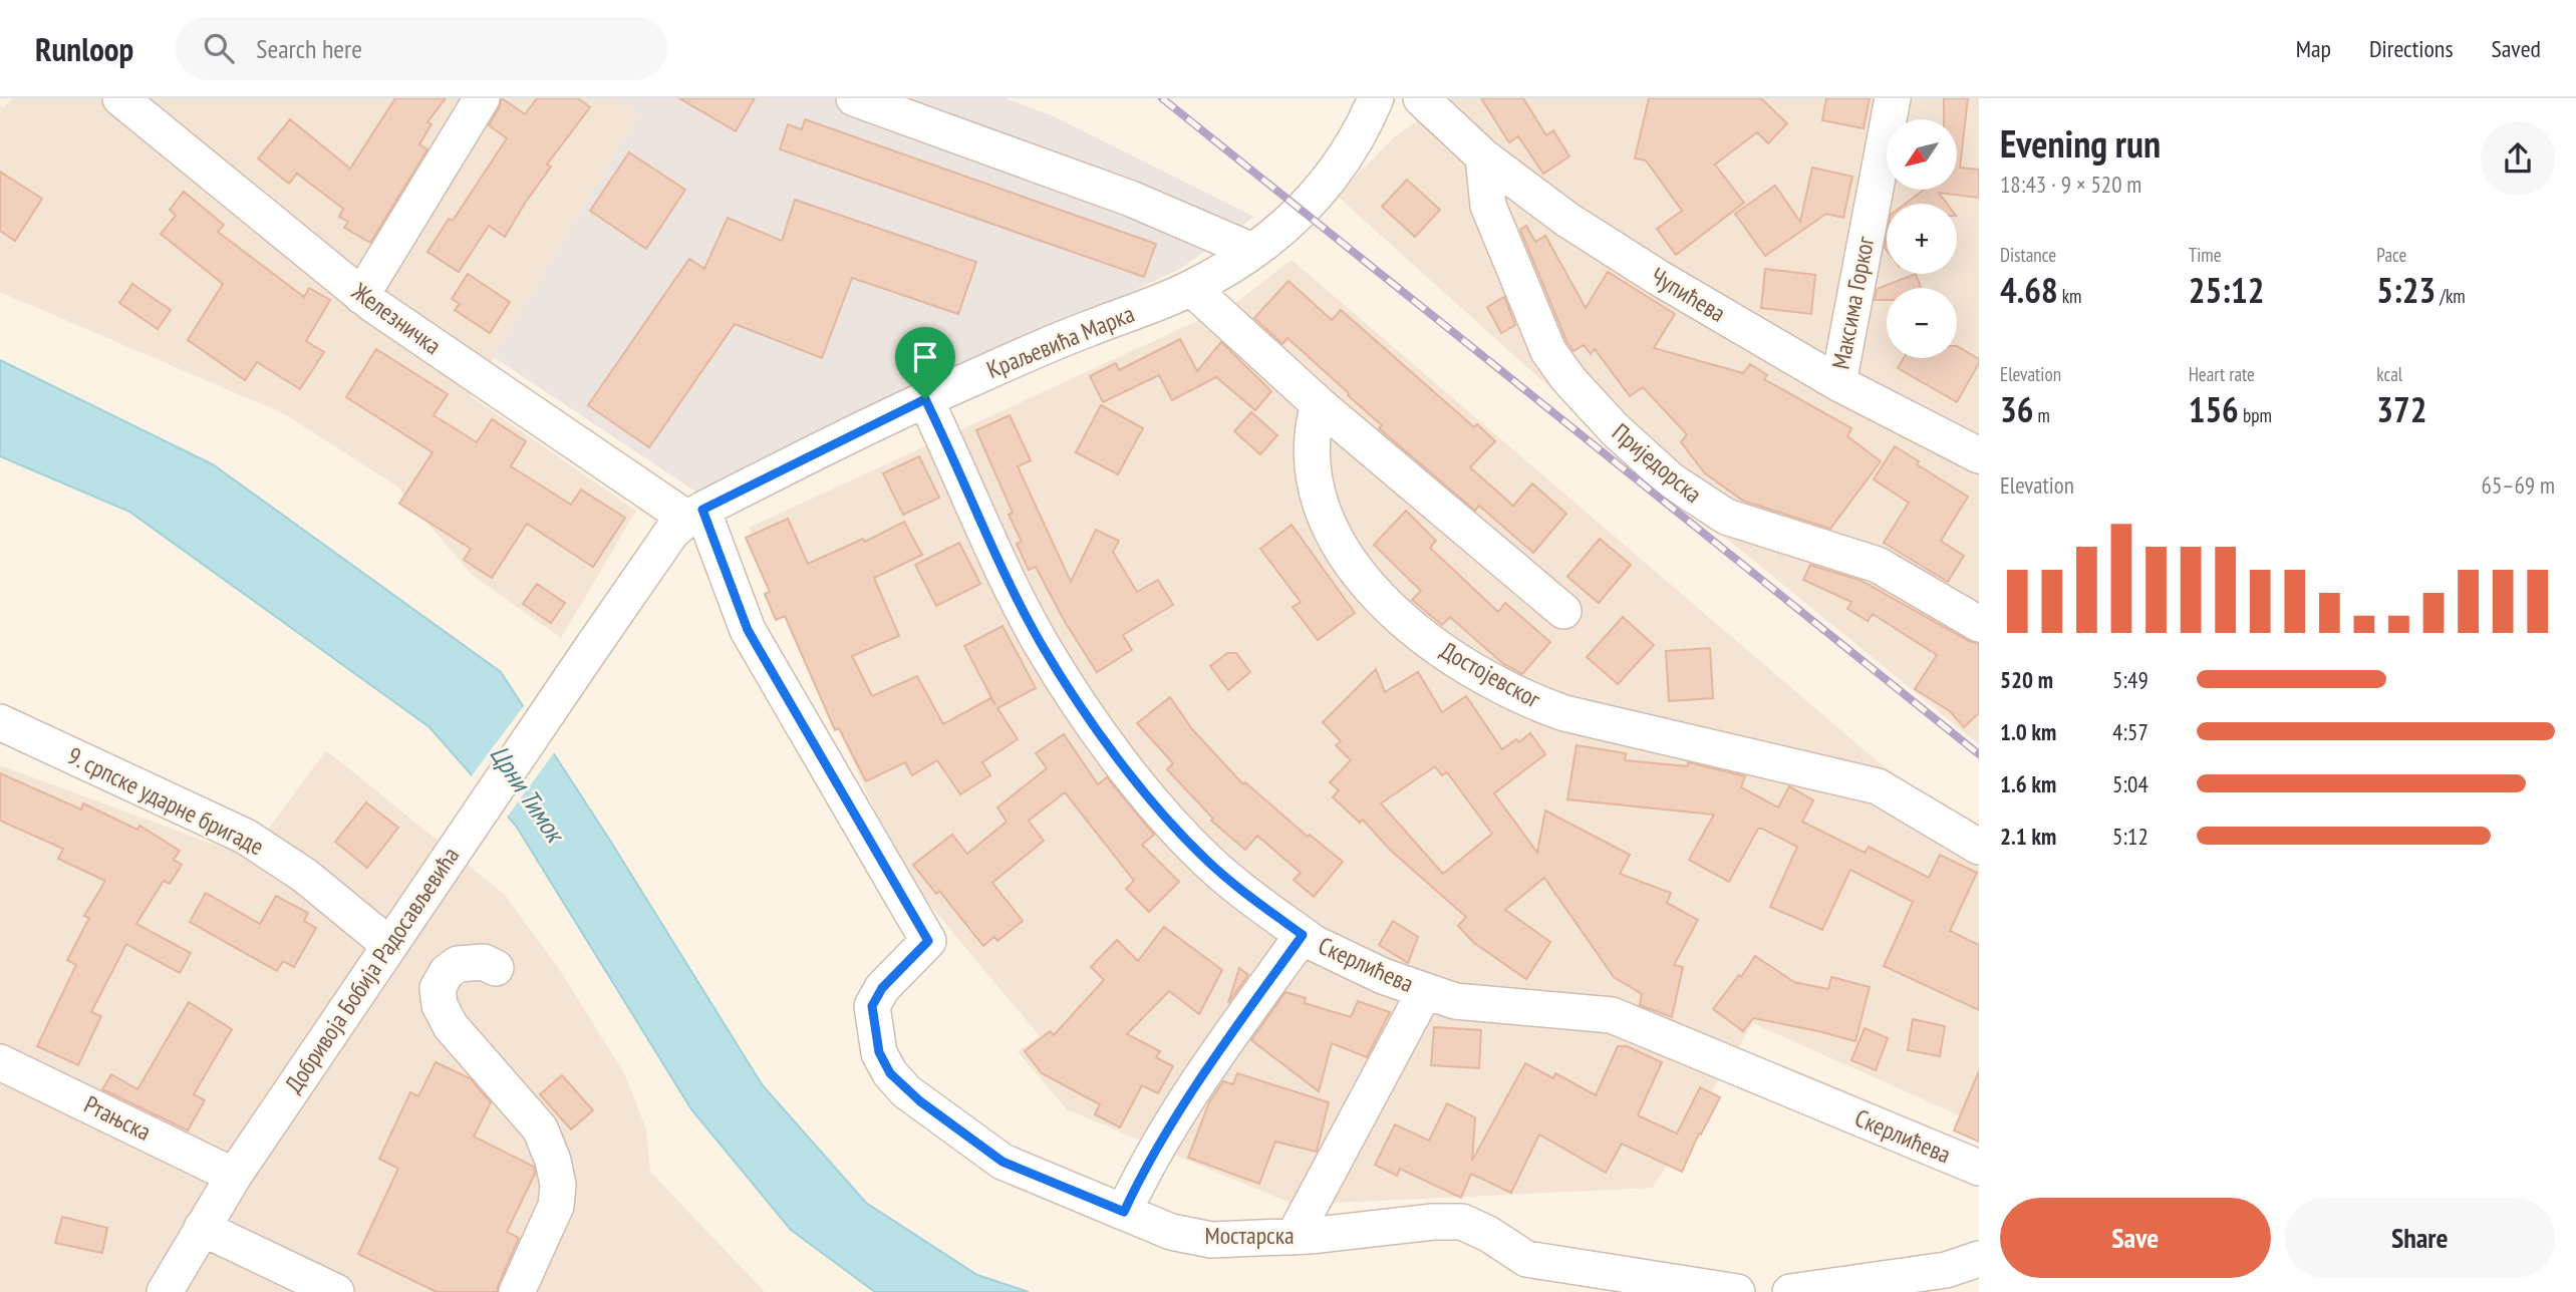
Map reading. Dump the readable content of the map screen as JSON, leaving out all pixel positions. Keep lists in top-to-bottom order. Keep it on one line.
{"streets":{"street":["Чупићева","Максима Горког","Железничка","Краљевића Марка","Приједорска","Достојевског","9. српске ударне бригаде","Скерлићева","Добривоја Бобија Радосављевића","Ртањска","Мостарска"]},"crossings":[["Чупићева","Максима Горког"],["Чупићева","Приједорска"],["Железничка","Краљевића Марка"],["Железничка","Мостарска"],["Краљевића Марка","Скерлићева"],["Краљевића Марка","Добривоја Бобија Радосављевића"],["Краљевића Марка","Мостарска"],["9. српске ударне бригаде","Добривоја Бобија Радосављевића"],["Добривоја Бобија Радосављевића","Ртањска"]],"water":["Црни Тимок"],"north":"bottom left","page":{"header":"Runloop","search":"Search here","nav":["Map","Directions","Saved"],"heading":["Evening run","18:43 · 9 × 520 m"],"map_buttons":["+","−"],"stats":[["Distance","4.68 km"],["Time","25:12"],["Pace","5:23 /km"],["Elevation","36 m"],["Heart rate","156 bpm"],["kcal","372"]],"chart":["Elevation","65–69 m"],"list":[{"name":"520 m","note":"5:49"},{"name":"1.0 km","note":"4:57"},{"name":"1.6 km","note":"5:04"},{"name":"2.1 km","note":"5:12"}],"buttons":["Save","Share"]}}
